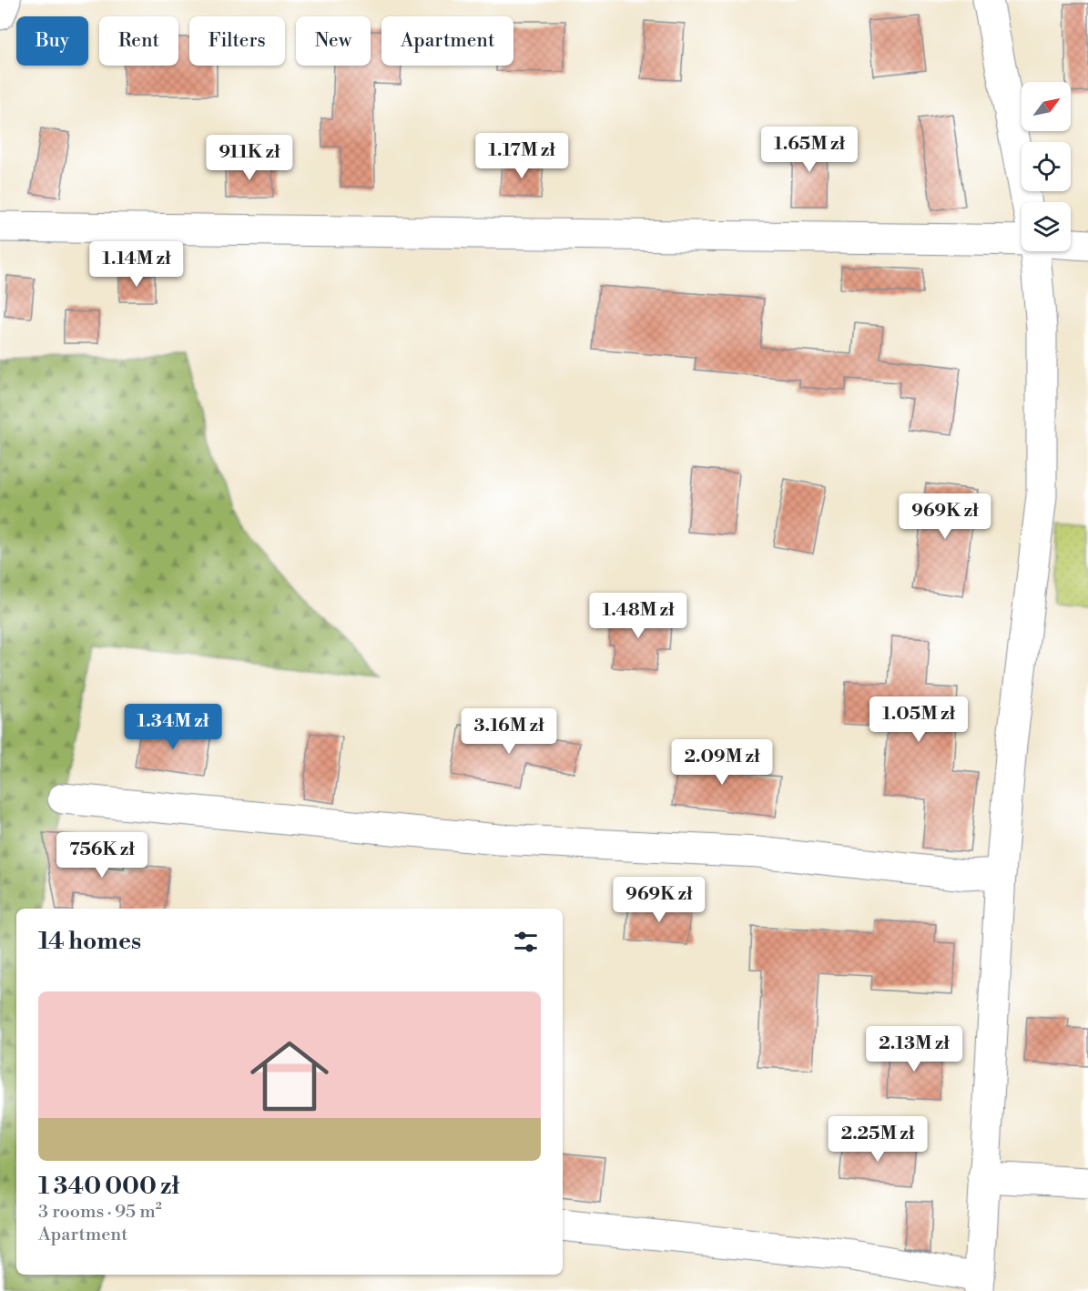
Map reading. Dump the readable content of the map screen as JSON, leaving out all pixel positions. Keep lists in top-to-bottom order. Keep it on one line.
{"north":"top right","page":{"chip":["Buy","Rent","Filters","New","Apartment"],"price":["1.65M zł","1.17M zł","911K zł","1.14M zł","969K zł","1.48M zł","1.05M zł","1.34M zł","3.16M zł","2.09M zł","756K zł","969K zł","2.13M zł","2.25M zł"],"heading":"14 homes","list":[{"name":"1 340 000 zł","note":"3 rooms · 95 m² · Apartment"}]}}
